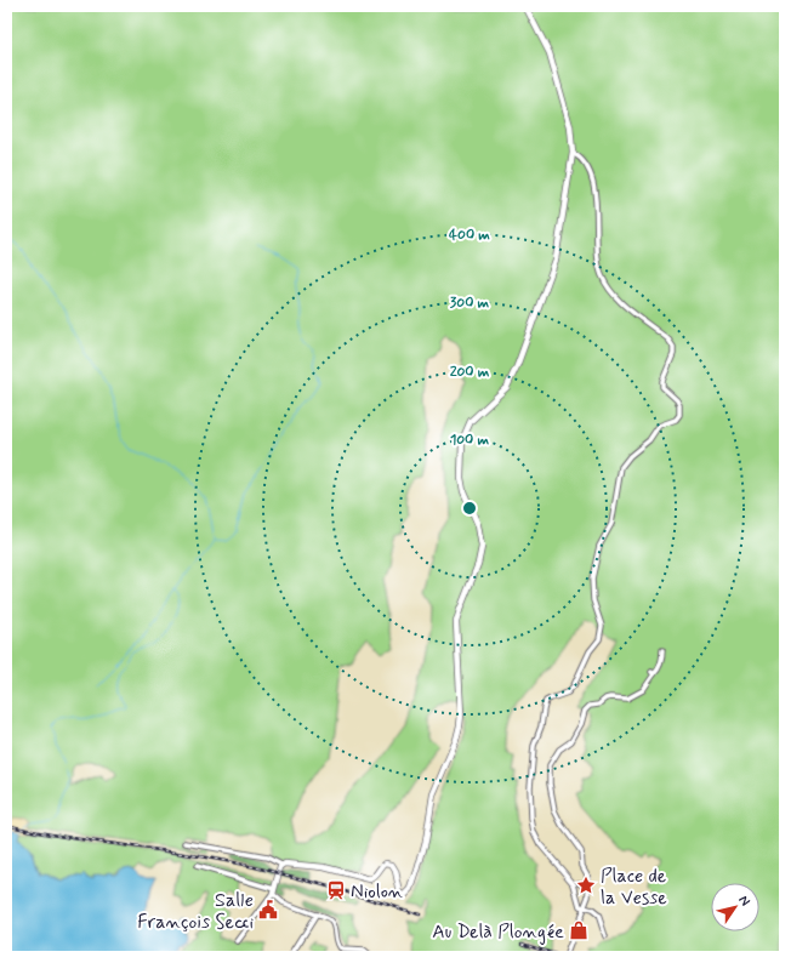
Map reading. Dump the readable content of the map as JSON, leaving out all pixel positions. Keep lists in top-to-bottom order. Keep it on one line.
{"places":{"place":["Place de la Vesse"],"station":["Niolon"],"public building":["Salle François Secci"],"shop":["Au Delà Plongée"]},"north":"top right","rings":["400 m","300 m","200 m","100 m"]}
